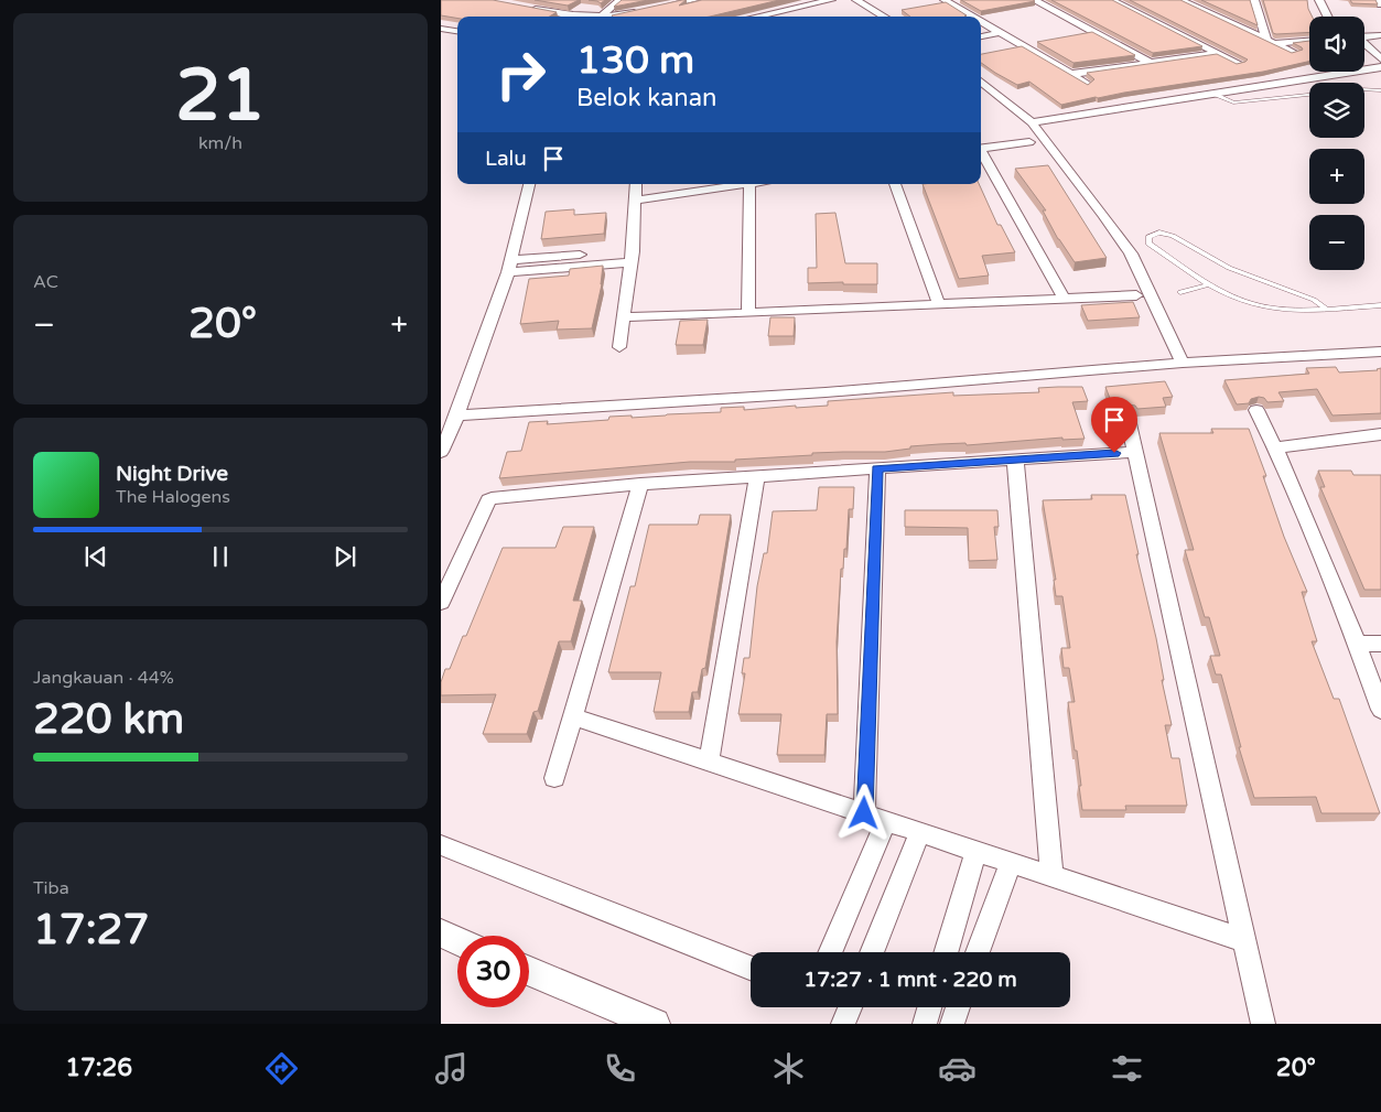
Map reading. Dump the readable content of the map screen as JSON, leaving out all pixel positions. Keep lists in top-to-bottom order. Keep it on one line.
{"page":{"tile":[["21","km/h"],"AC",["Jangkauan · 44%","220 km"],["Tiba","17:27"]],"map_buttons":["+","−"],"turn":["130 m","Belok kanan"],"then":"Lalu","heat":["−","20°","+"],"song":["Night Drive","The Halogens"],"limit":"30","trip":"17:27 · 1 mnt · 220 m","tabs":["17:26","20°"]}}
